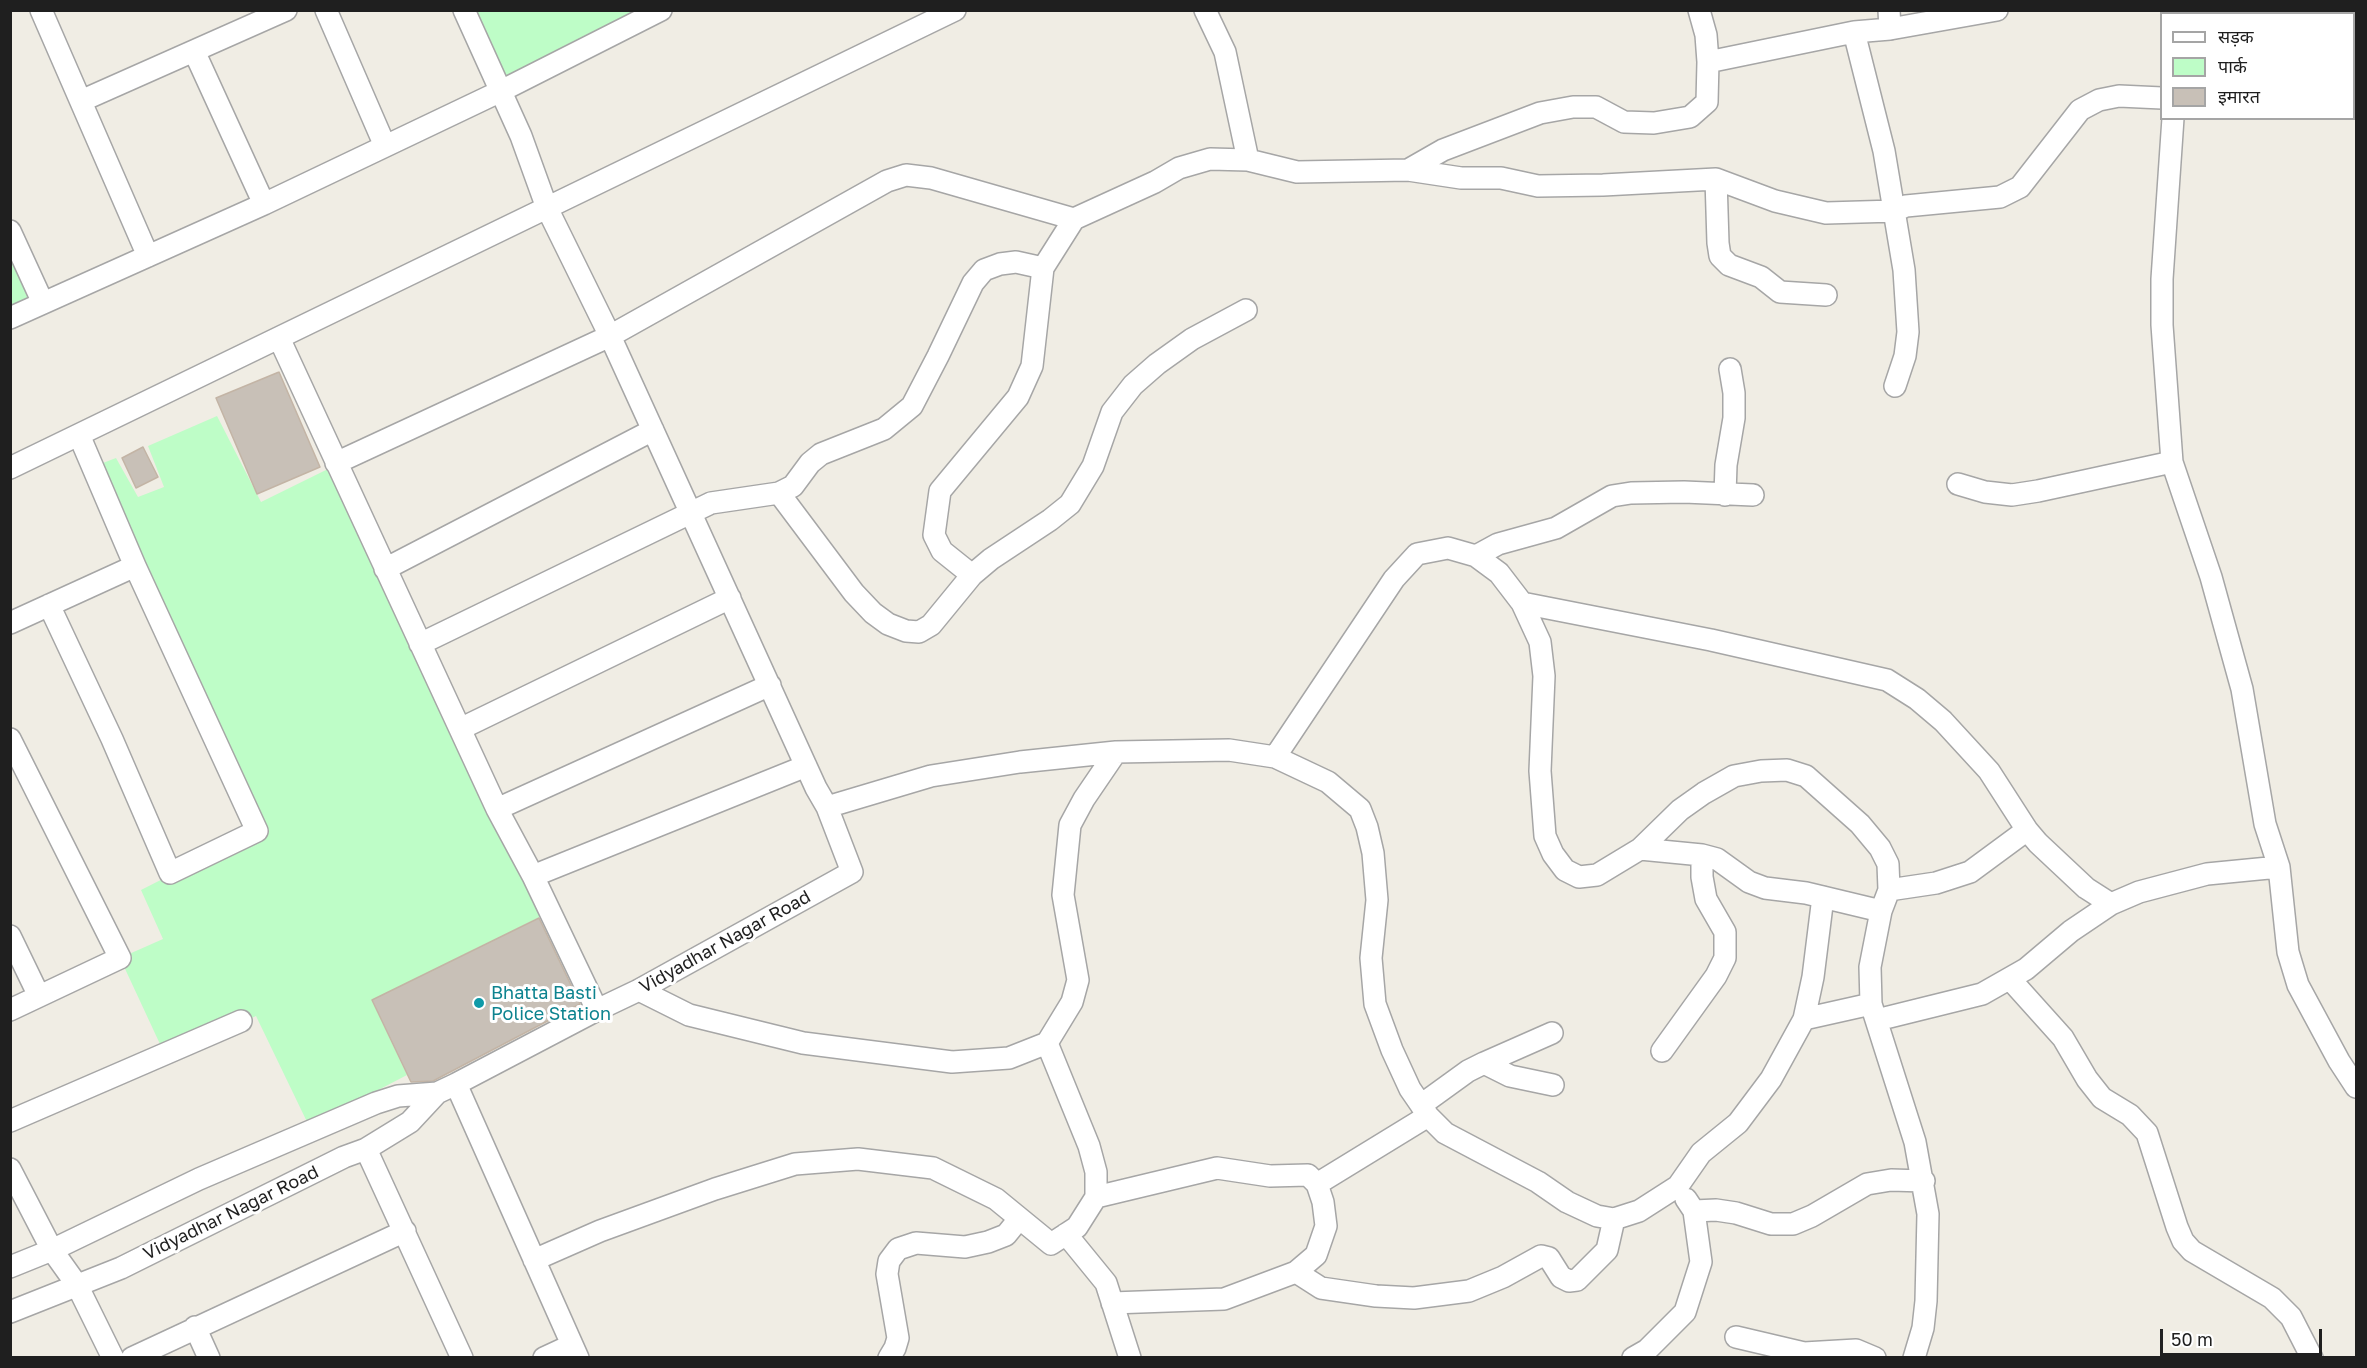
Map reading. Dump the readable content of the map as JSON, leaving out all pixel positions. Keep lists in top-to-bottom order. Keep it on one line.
{"streets":{"street":["Vidyadhar Nagar Road"]},"places":["Bhatta Basti Police Station"],"legend":["सड़क","पार्क","इमारत"],"scale_bar":"50 m"}
